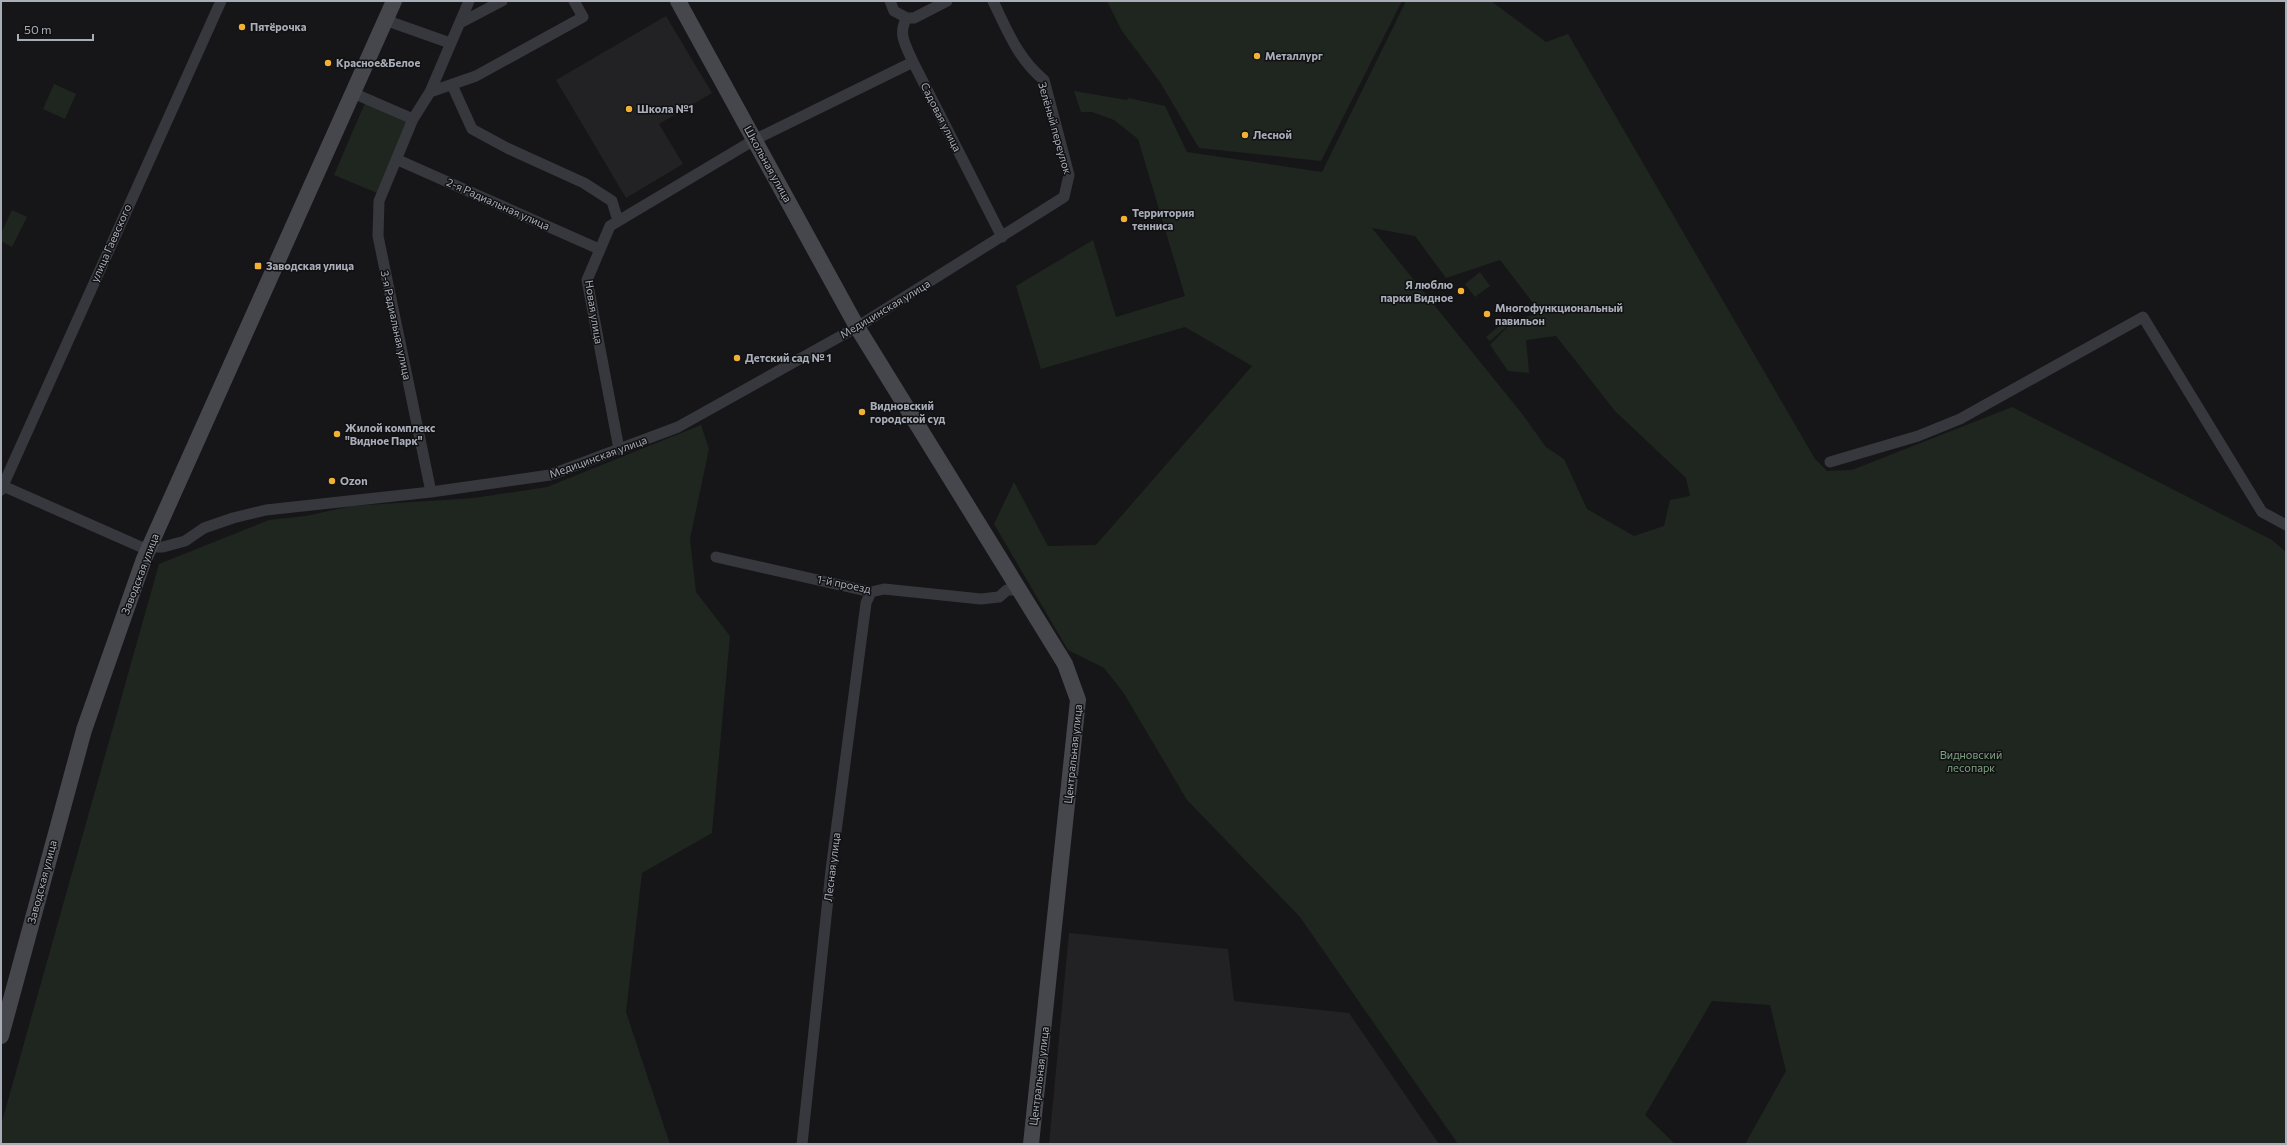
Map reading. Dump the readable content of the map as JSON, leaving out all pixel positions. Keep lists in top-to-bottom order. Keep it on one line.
{"streets":{"street":["Садовая улица","Зелёный переулок","Школьная улица","2-я Радиальная улица","улица Гаевского","Медицинская улица","Новая улица","3-я Радиальная улица","Заводская улица","1-й проезд","Центральная улица","Лесная улица"]},"crossings":[["Садовая улица","Медицинская улица"],["Садовая улица","Новая улица"],["Зелёный переулок","Медицинская улица"],["Школьная улица","Медицинская улица"],["Школьная улица","Новая улица"],["Школьная улица","Центральная улица"],["2-я Радиальная улица","Новая улица"],["2-я Радиальная улица","3-я Радиальная улица"],["улица Гаевского","Медицинская улица"],["улица Гаевского","Заводская улица"],["Медицинская улица","Новая улица"],["Медицинская улица","3-я Радиальная улица"],["Медицинская улица","Заводская улица"],["Медицинская улица","Центральная улица"],["1-й проезд","Центральная улица"],["1-й проезд","Лесная улица"]],"parks":["Видновский лесопарк"],"places":{"other":["Пятёрочка","Металлург","Красное&Белое","Школа №1","Лесной","Территория тенниса","Я люблю парки Видное","Многофункциональный павильон","Детский сад № 1","Видновский городской суд","Жилой комплекс \"Видное Парк\"","Ozon"],"transit":["Заводская улица"]},"scale_bar":"50 m"}
